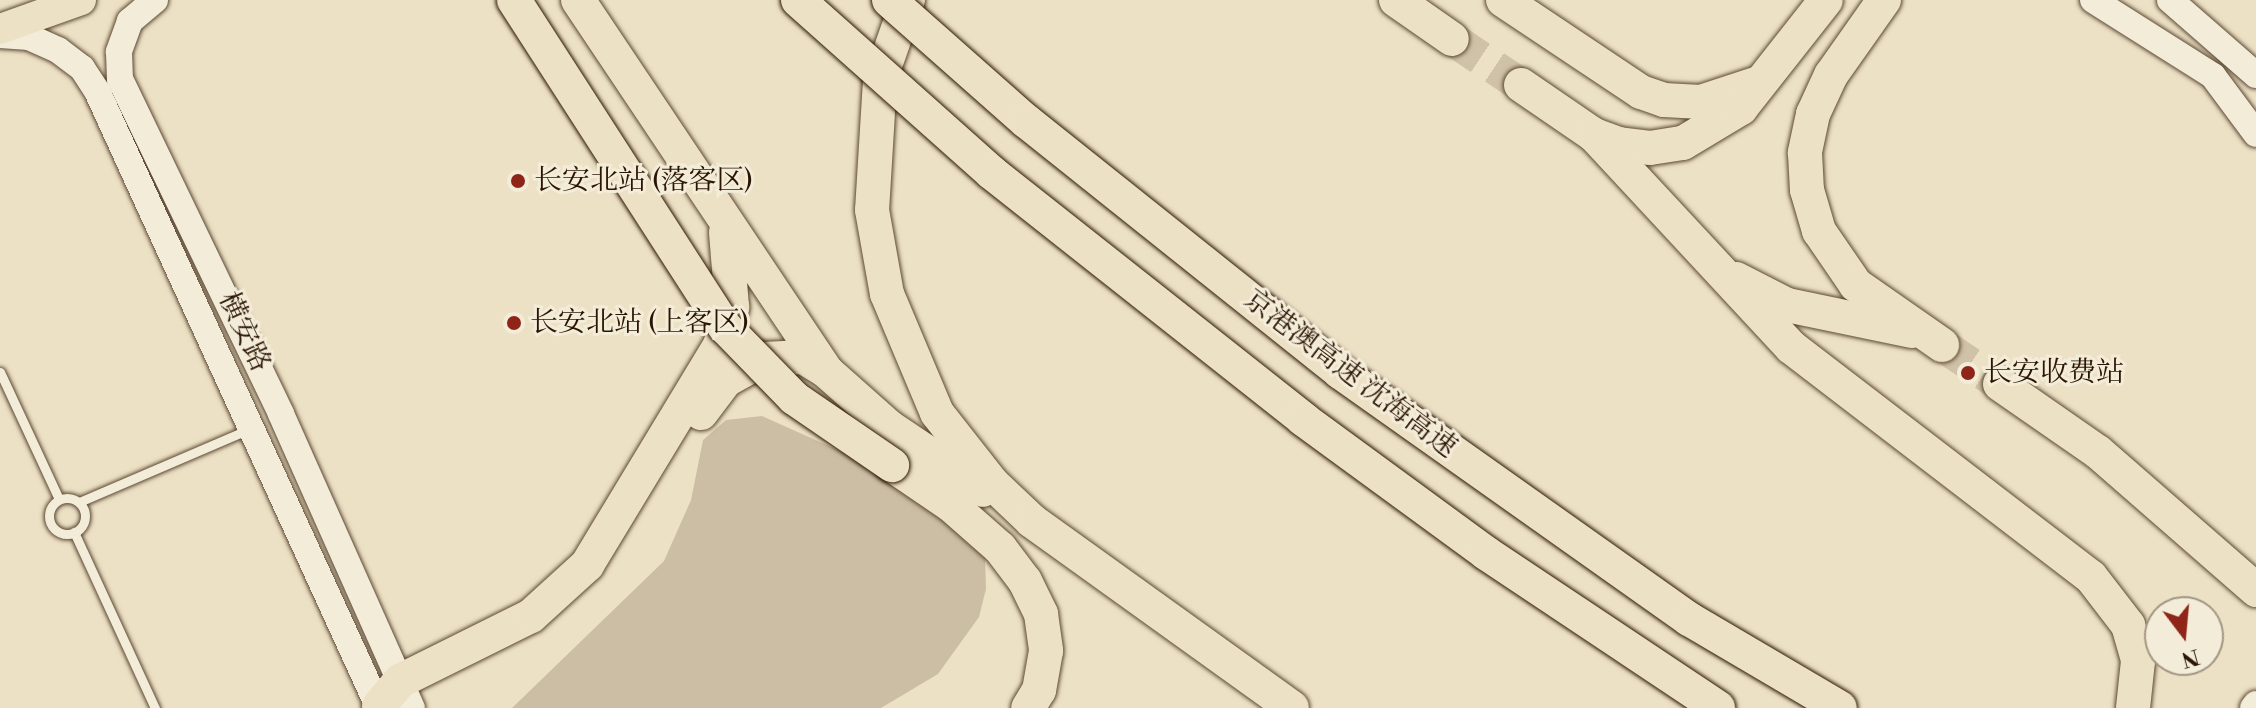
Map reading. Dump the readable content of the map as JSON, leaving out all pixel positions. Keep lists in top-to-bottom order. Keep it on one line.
{"streets":{"highway":["京港澳高速 沈海高速"],"main road":["横安路"]},"places":["长安北站 (落客区)","长安北站 (上客区)","长安收费站"],"north":"bottom"}
